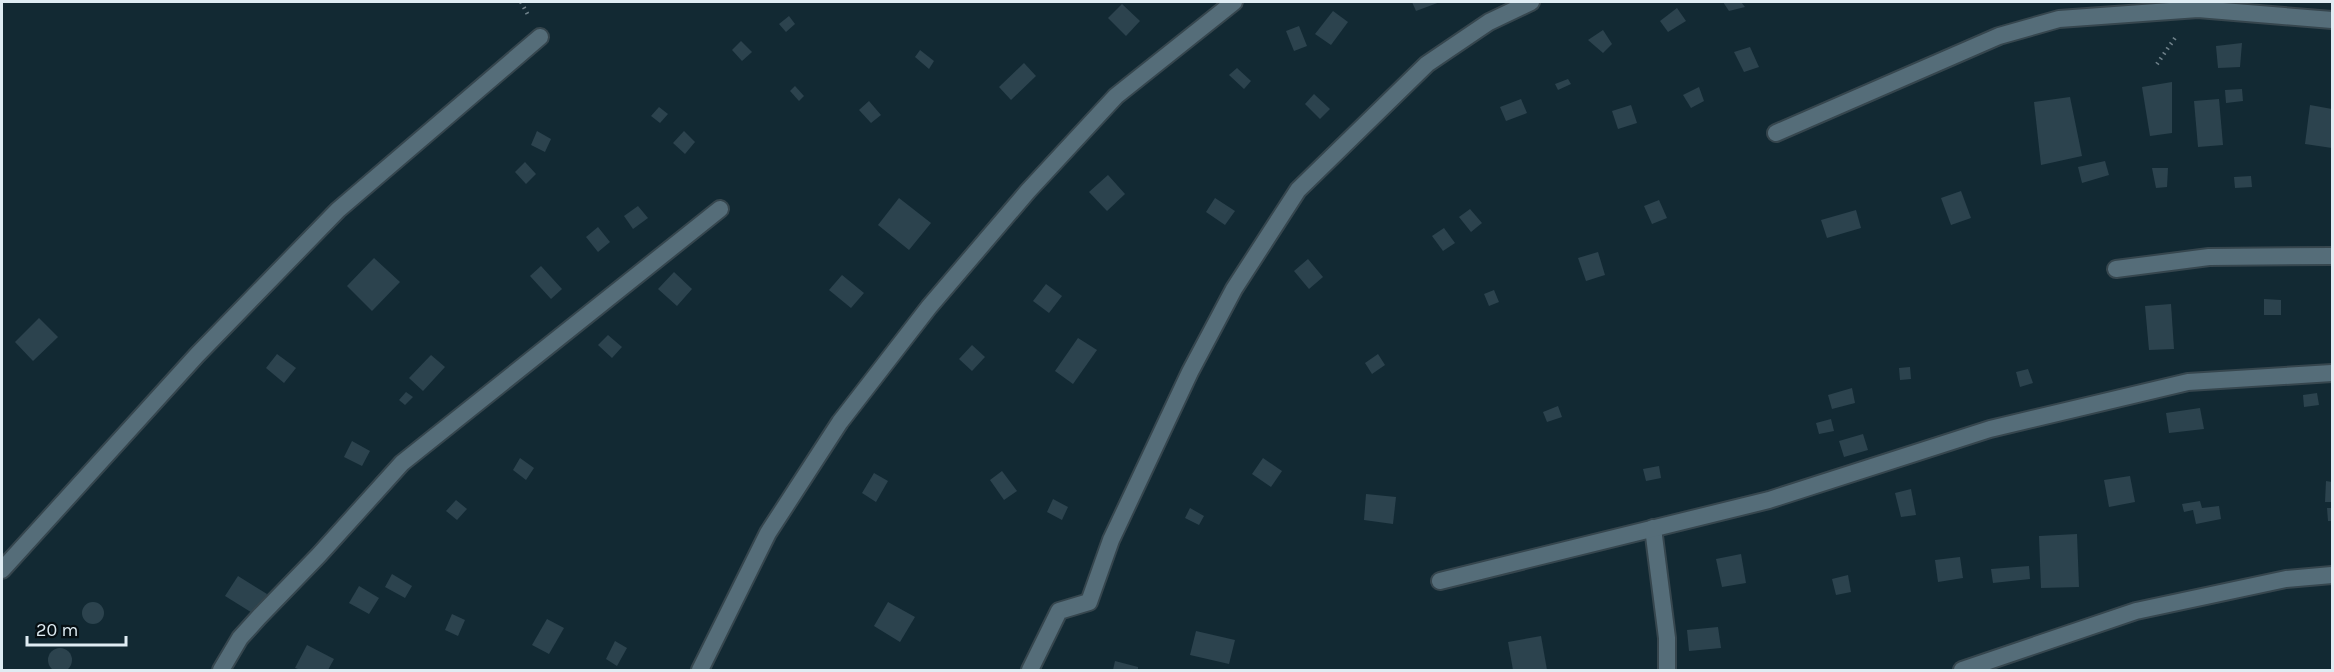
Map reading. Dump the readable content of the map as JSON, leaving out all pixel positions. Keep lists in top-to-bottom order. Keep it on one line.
{"scale_bar":"20 m"}
